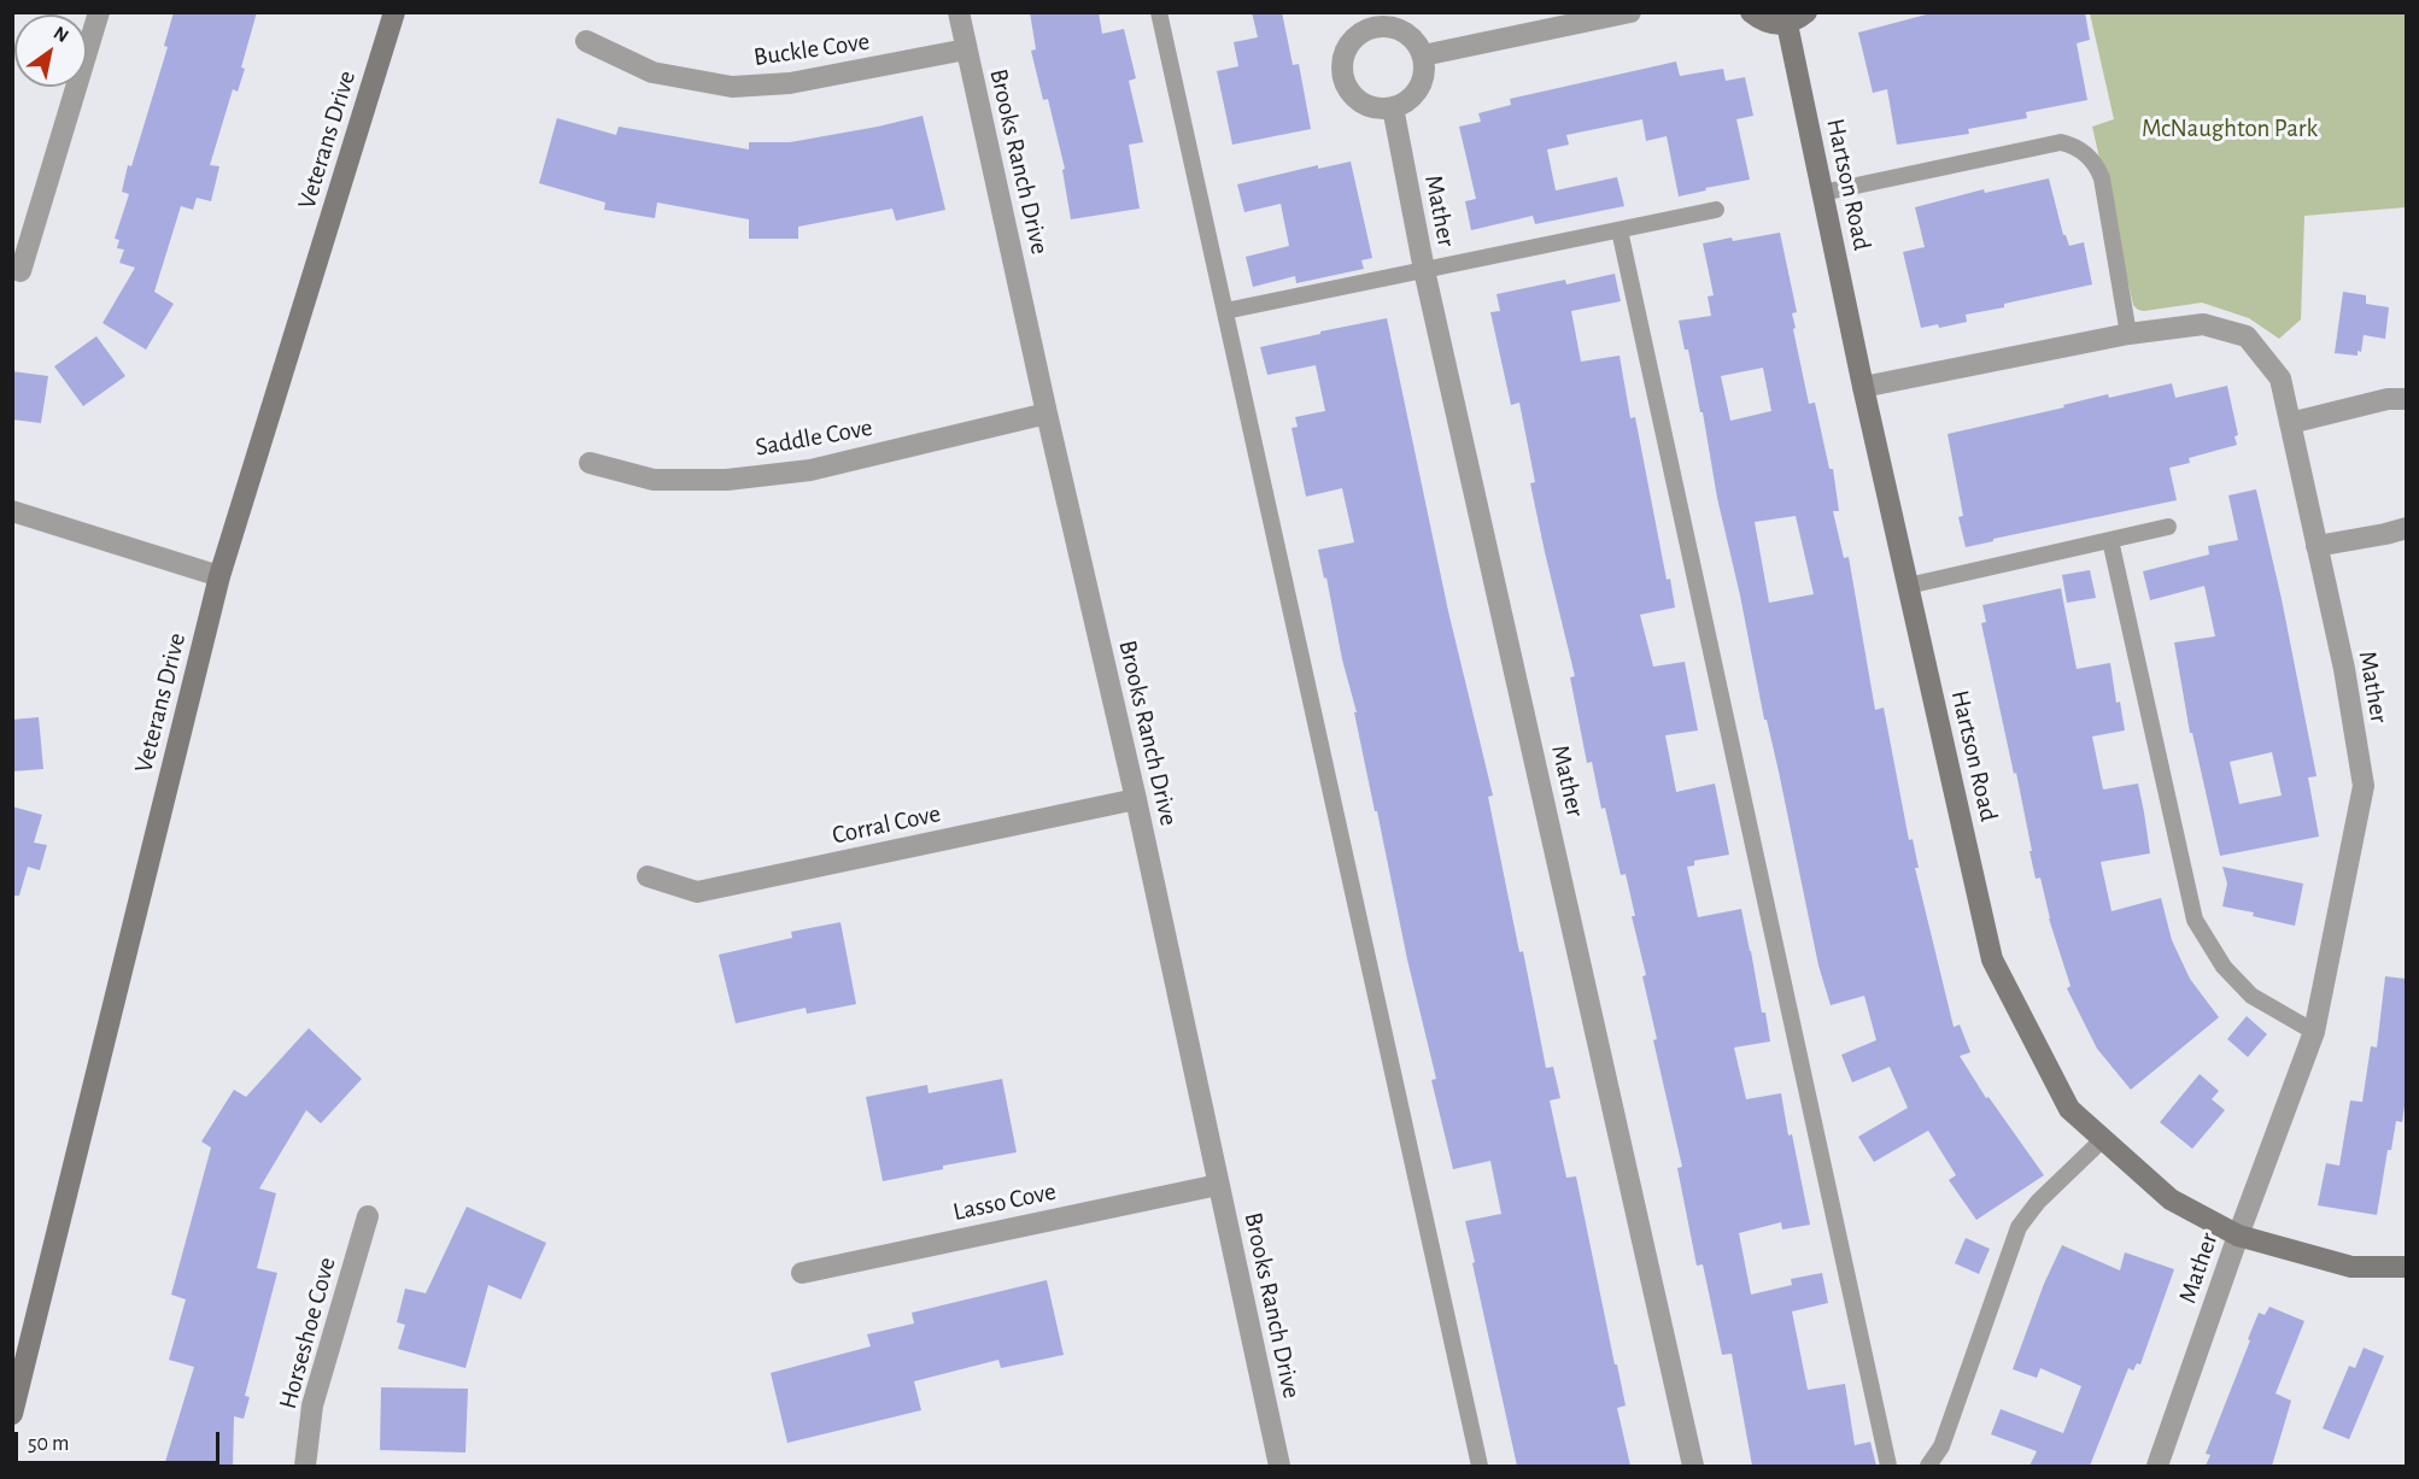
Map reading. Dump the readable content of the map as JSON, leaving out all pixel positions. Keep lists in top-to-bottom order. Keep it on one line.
{"streets":{"street":["Buckle Cove","Veterans Drive","Brooks Ranch Drive","Hartson Road","Mather","Saddle Cove","Corral Cove","Lasso Cove","Horseshoe Cove"]},"crossings":[["Buckle Cove","Brooks Ranch Drive"],["Brooks Ranch Drive","Saddle Cove"],["Brooks Ranch Drive","Corral Cove"],["Brooks Ranch Drive","Lasso Cove"],["Hartson Road","Mather"]],"parks":["McNaughton Park"],"scale_bar":"50 m","north":"top right"}
